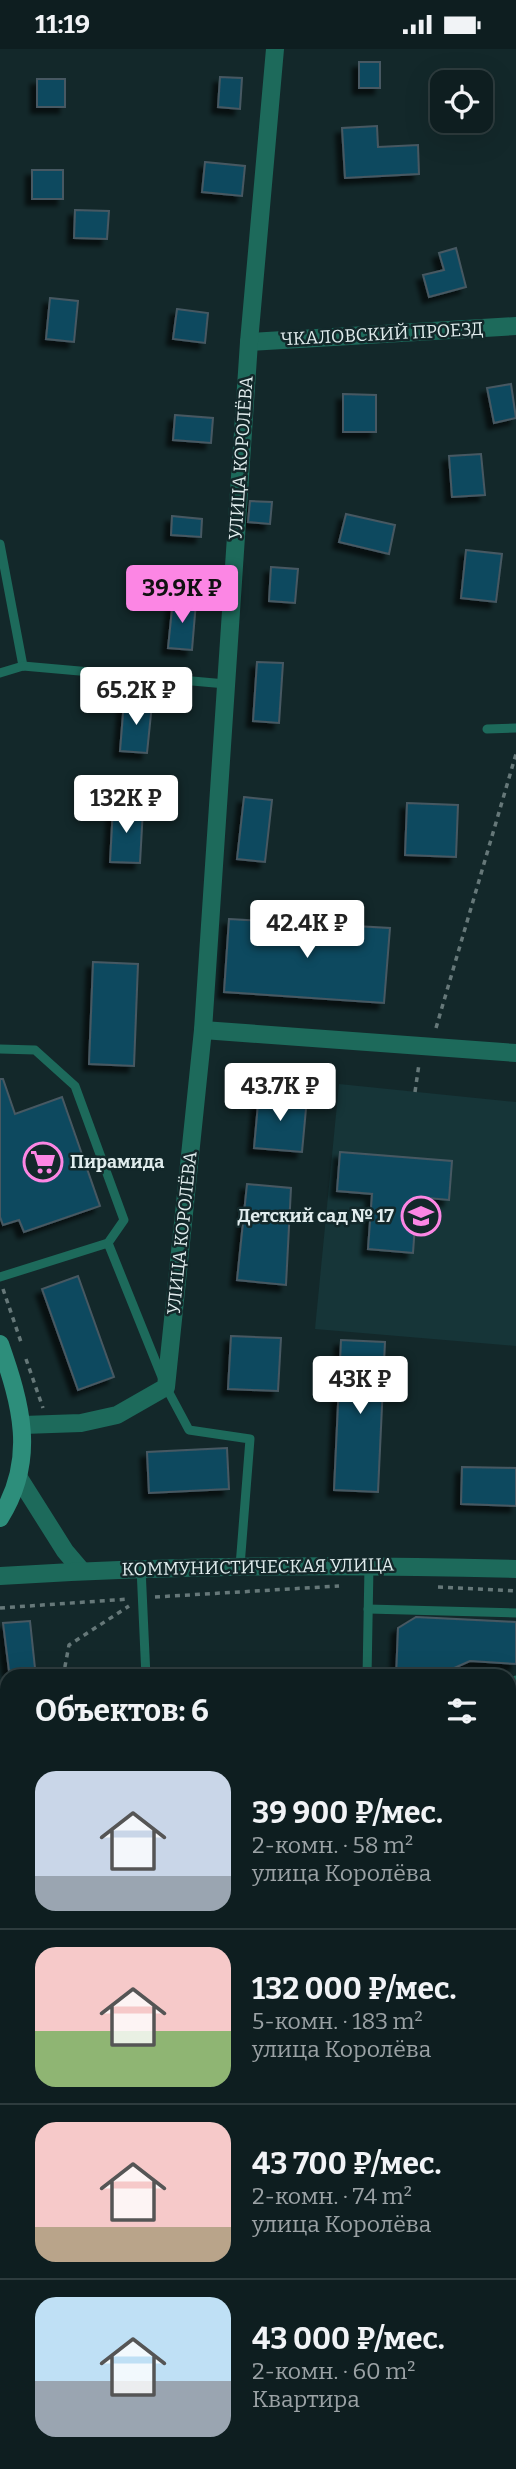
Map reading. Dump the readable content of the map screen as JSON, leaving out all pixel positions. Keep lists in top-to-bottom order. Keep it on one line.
{"streets":{"street":["ЧКАЛОВСКИЙ ПРОЕЗД","УЛИЦА КОРОЛЁВА","КОММУНИСТИЧЕСКАЯ УЛИЦА"]},"crossings":[["ЧКАЛОВСКИЙ ПРОЕЗД","УЛИЦА КОРОЛЁВА"]],"places":{"supermarket":["Пирамида"],"school or university":["Детский сад № 17"]},"page":{"status":"11:19","price":["39.9K ₽","65.2K ₽","132K ₽","42.4K ₽","43.7K ₽","43K ₽"],"heading":"Объектов: 6","list":[{"name":"39 900 ₽/мес.","note":"2-комн. · 58 m² · улица Королёва"},{"name":"132 000 ₽/мес.","note":"5-комн. · 183 m² · улица Королёва"},{"name":"43 700 ₽/мес.","note":"2-комн. · 74 m² · улица Королёва"},{"name":"43 000 ₽/мес.","note":"2-комн. · 60 m² · Квартира"}]}}
